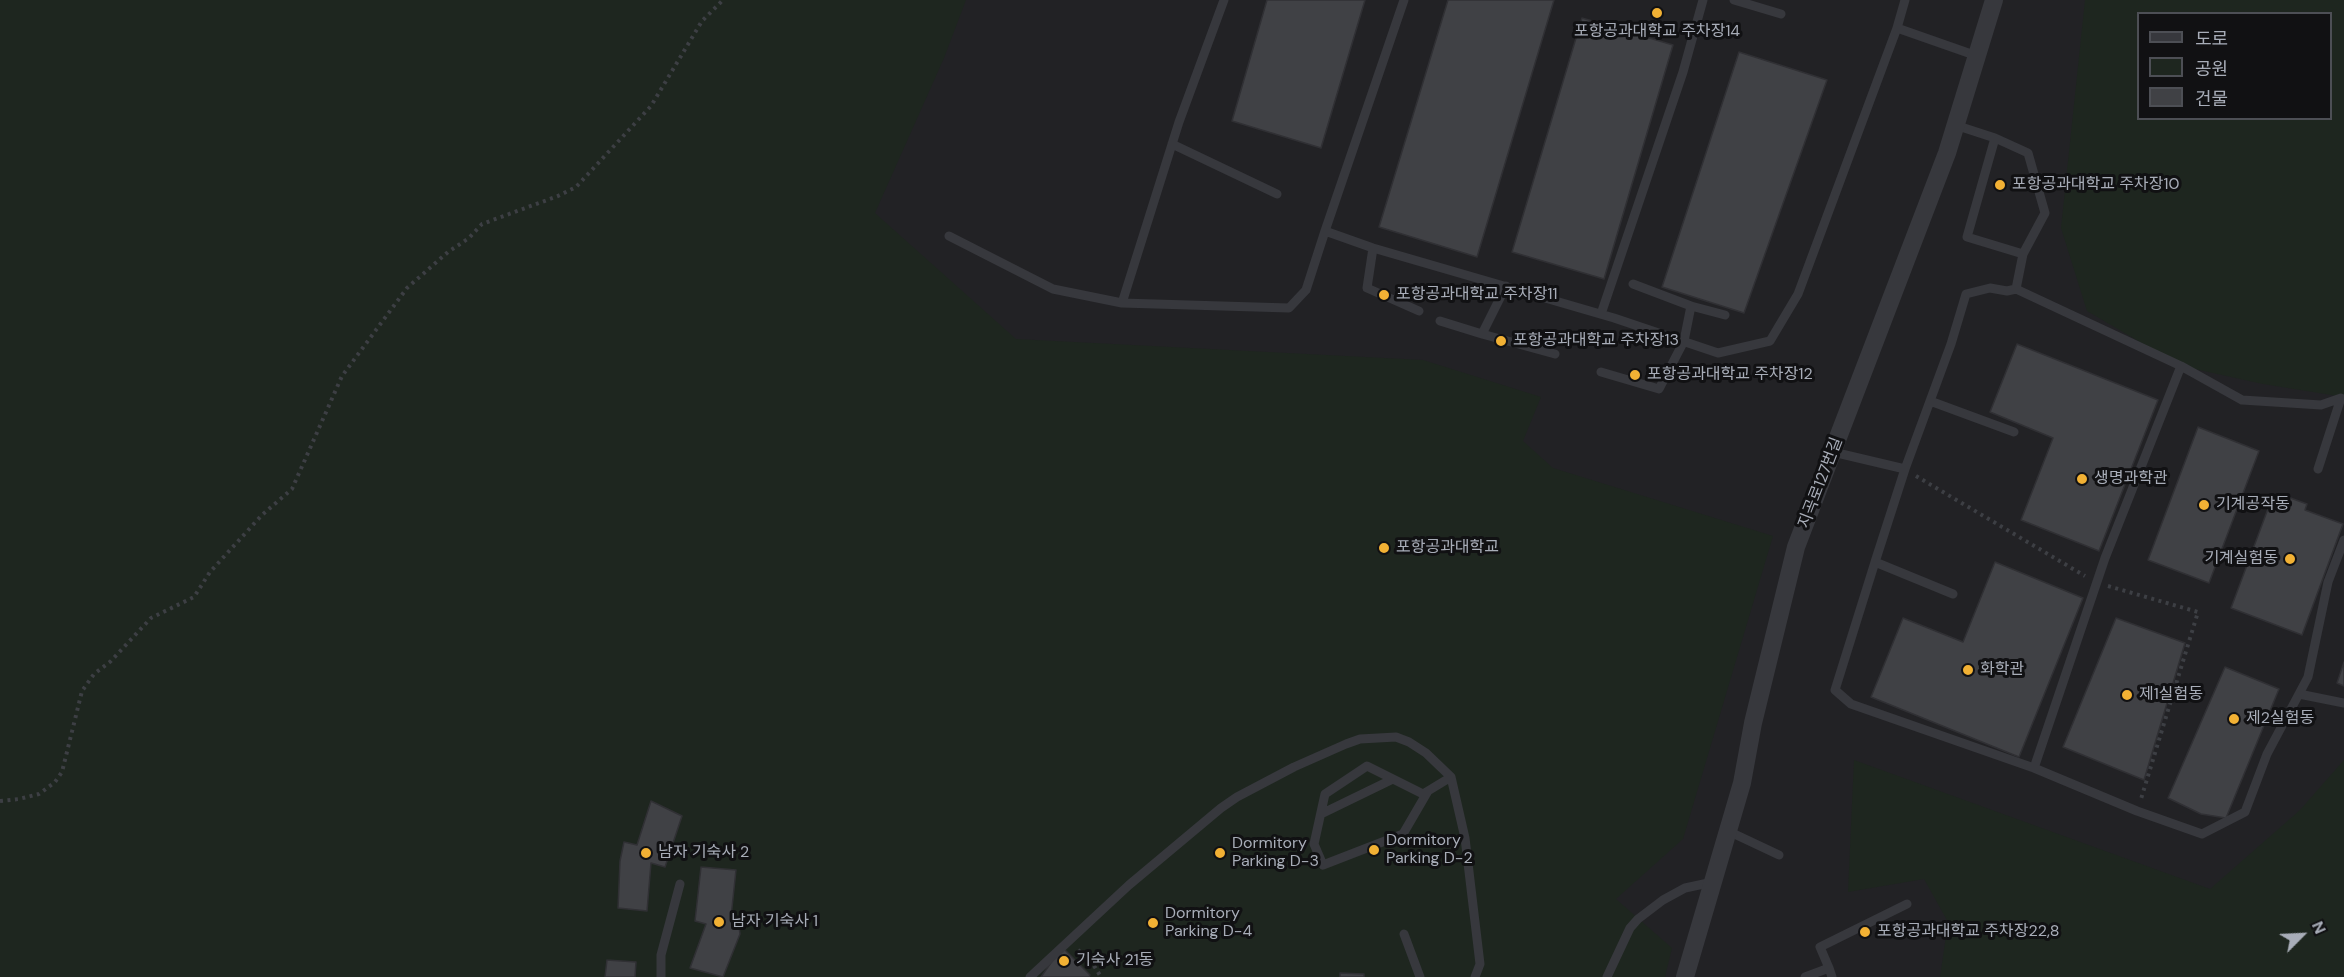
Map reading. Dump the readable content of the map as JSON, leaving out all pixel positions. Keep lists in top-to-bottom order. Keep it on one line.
{"streets":{"street":["지곡로127번길"]},"places":["포항공과대학교 주차장14","포항공과대학교 주차장10","포항공과대학교 주차장11","포항공과대학교 주차장13","포항공과대학교 주차장12","생명과학관","기계공작동","포항공과대학교","기계실험동","화학관","제1실험동","제2실험동","Dormitory Parking D-2","남자 기숙사 2","Dormitory Parking D-3","남자 기숙사 1","Dormitory Parking D-4","포항공과대학교 주차장22,8","기숙사 21동"],"legend":["도로","공원","건물"],"north":"top right"}
